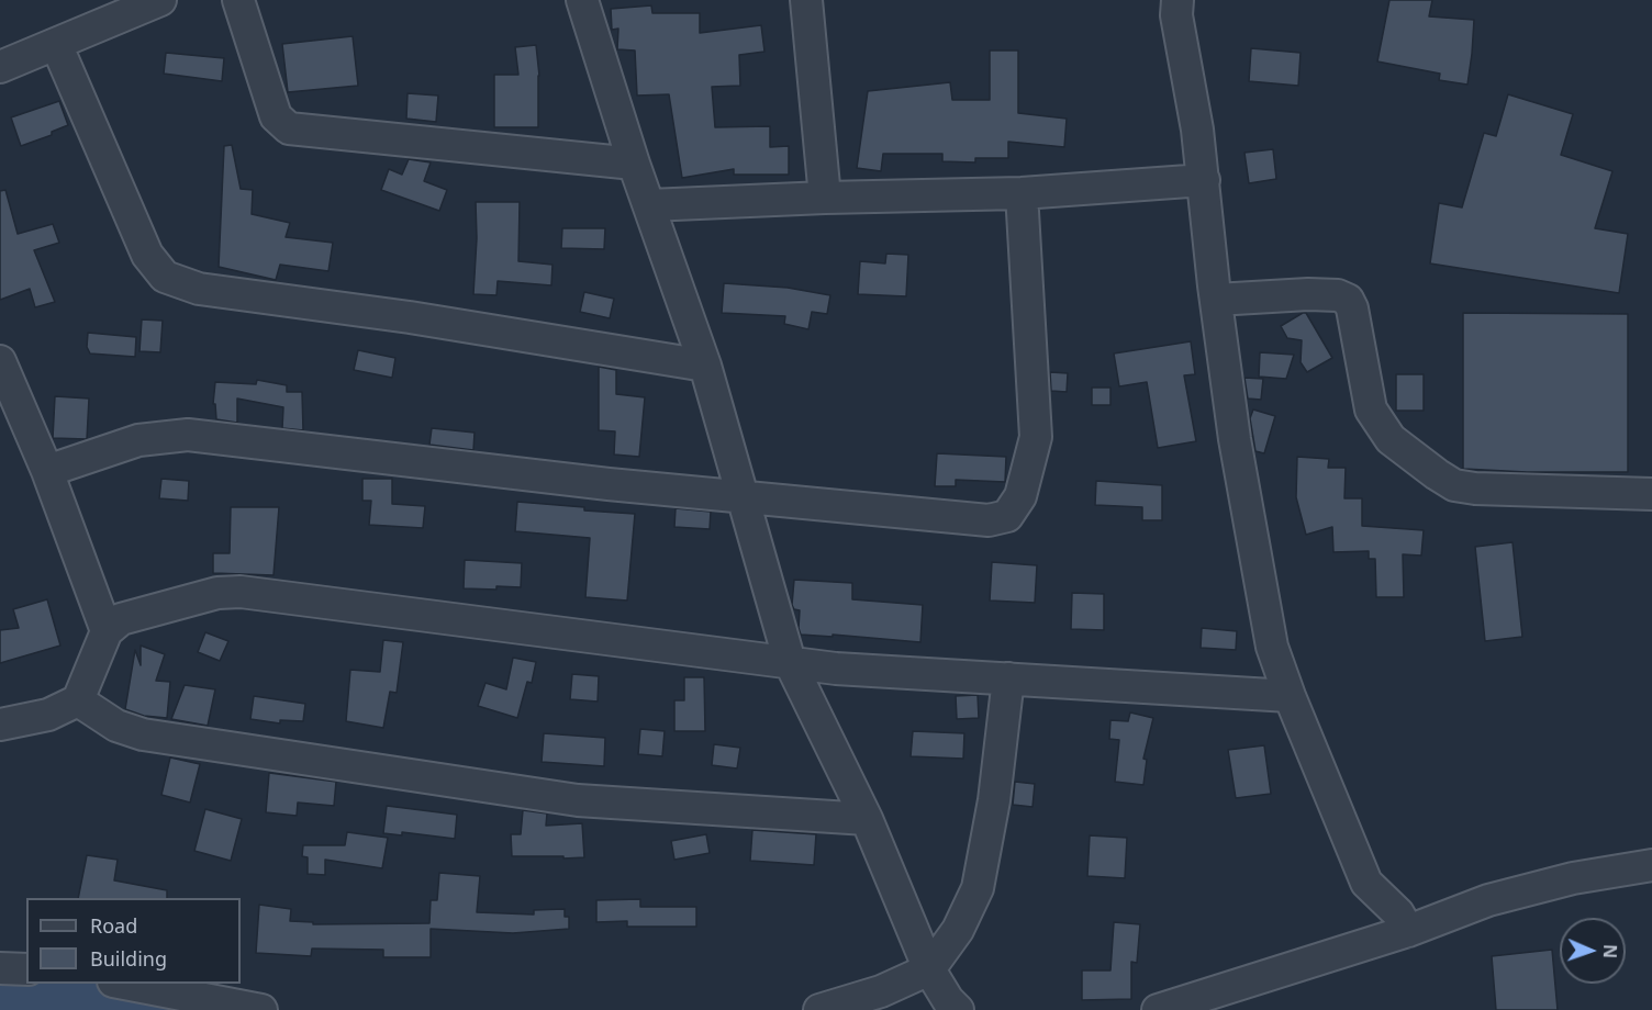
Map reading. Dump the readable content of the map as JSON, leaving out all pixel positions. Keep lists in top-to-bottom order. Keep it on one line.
{"legend":["Road","Building"],"north":"right"}
